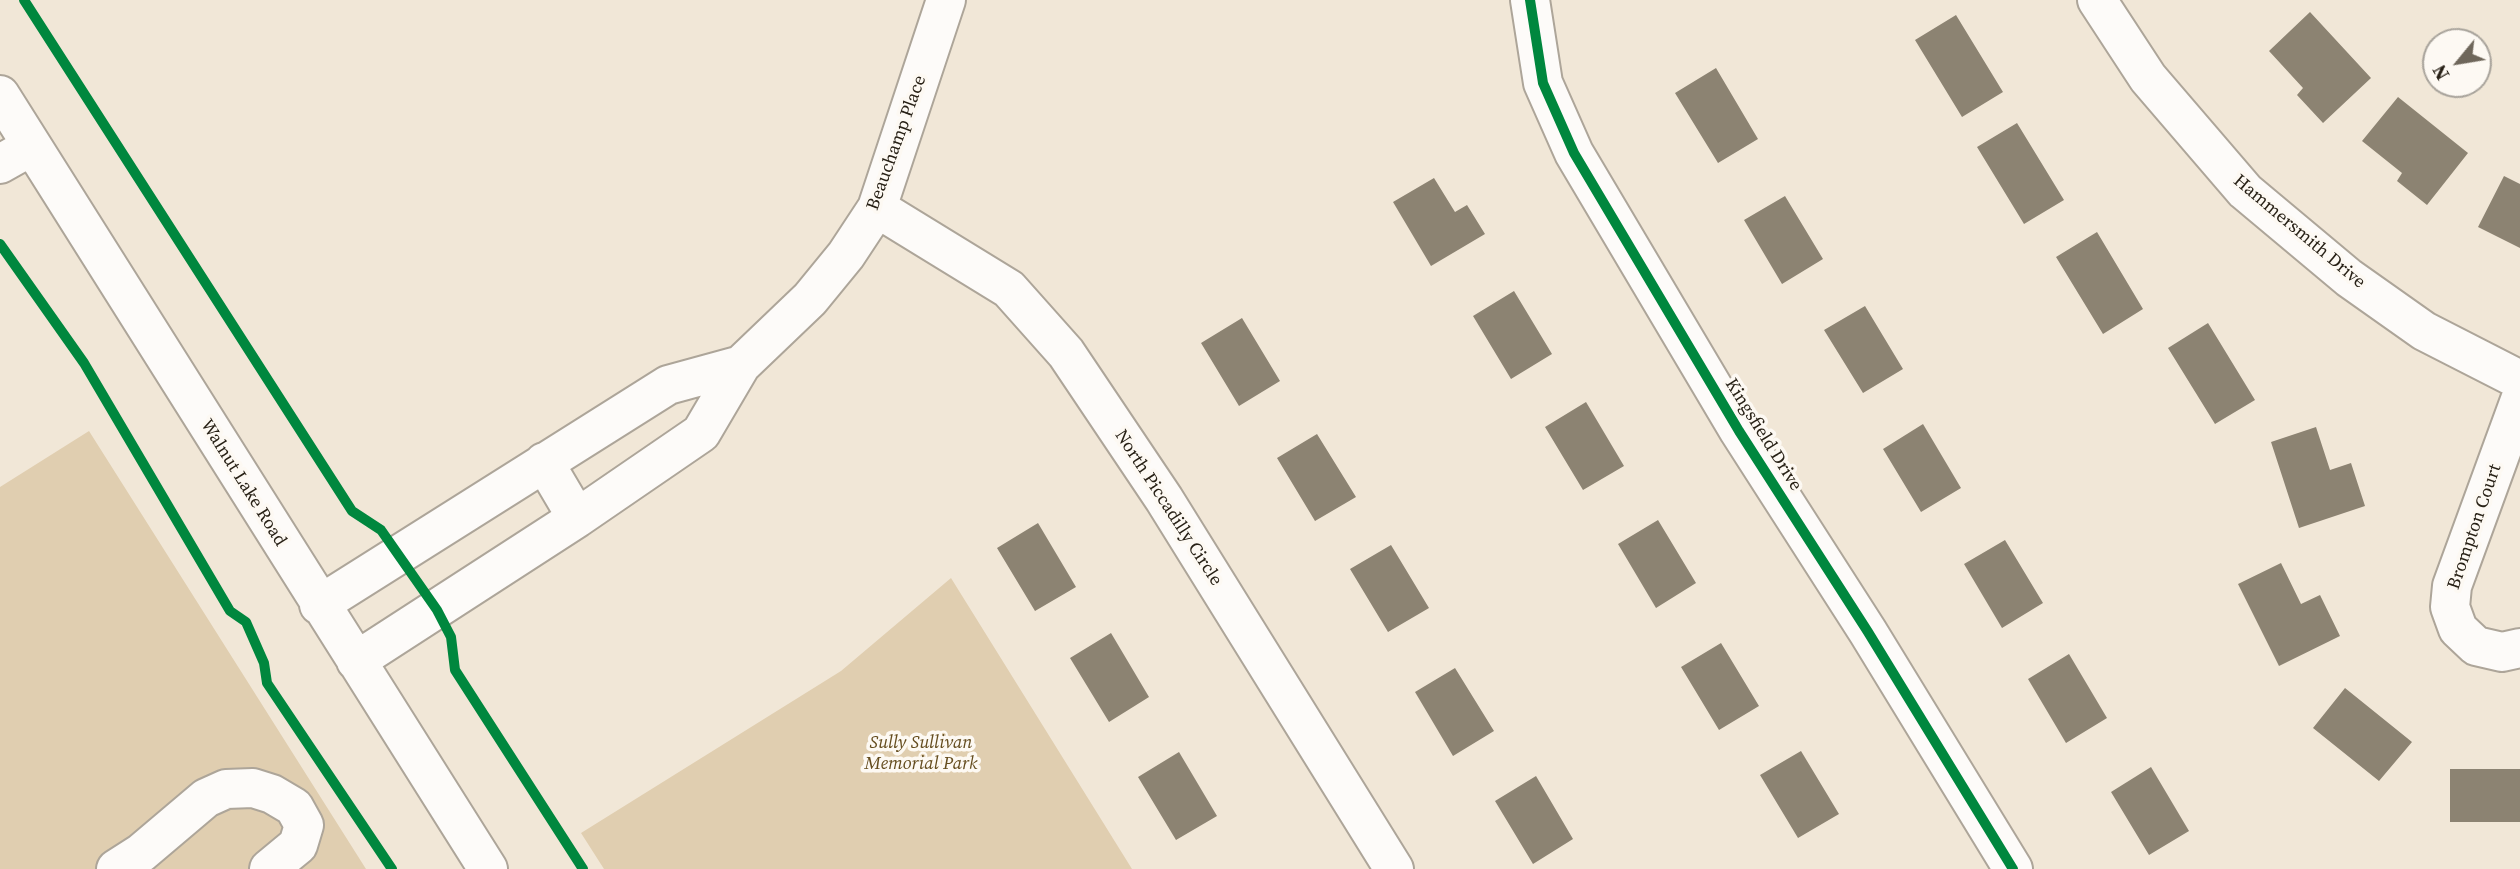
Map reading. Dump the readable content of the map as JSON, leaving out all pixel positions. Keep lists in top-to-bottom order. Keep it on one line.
{"streets":{"street":["Beauchamp Place","Hammersmith Drive","Kingsfield Drive","Walnut Lake Road","North Piccadilly Circle","Brompton Court"]},"crossings":[["Beauchamp Place","Walnut Lake Road"],["Beauchamp Place","North Piccadilly Circle"]],"parks":["Sully Sullivan Memorial Park"],"north":"bottom left"}
